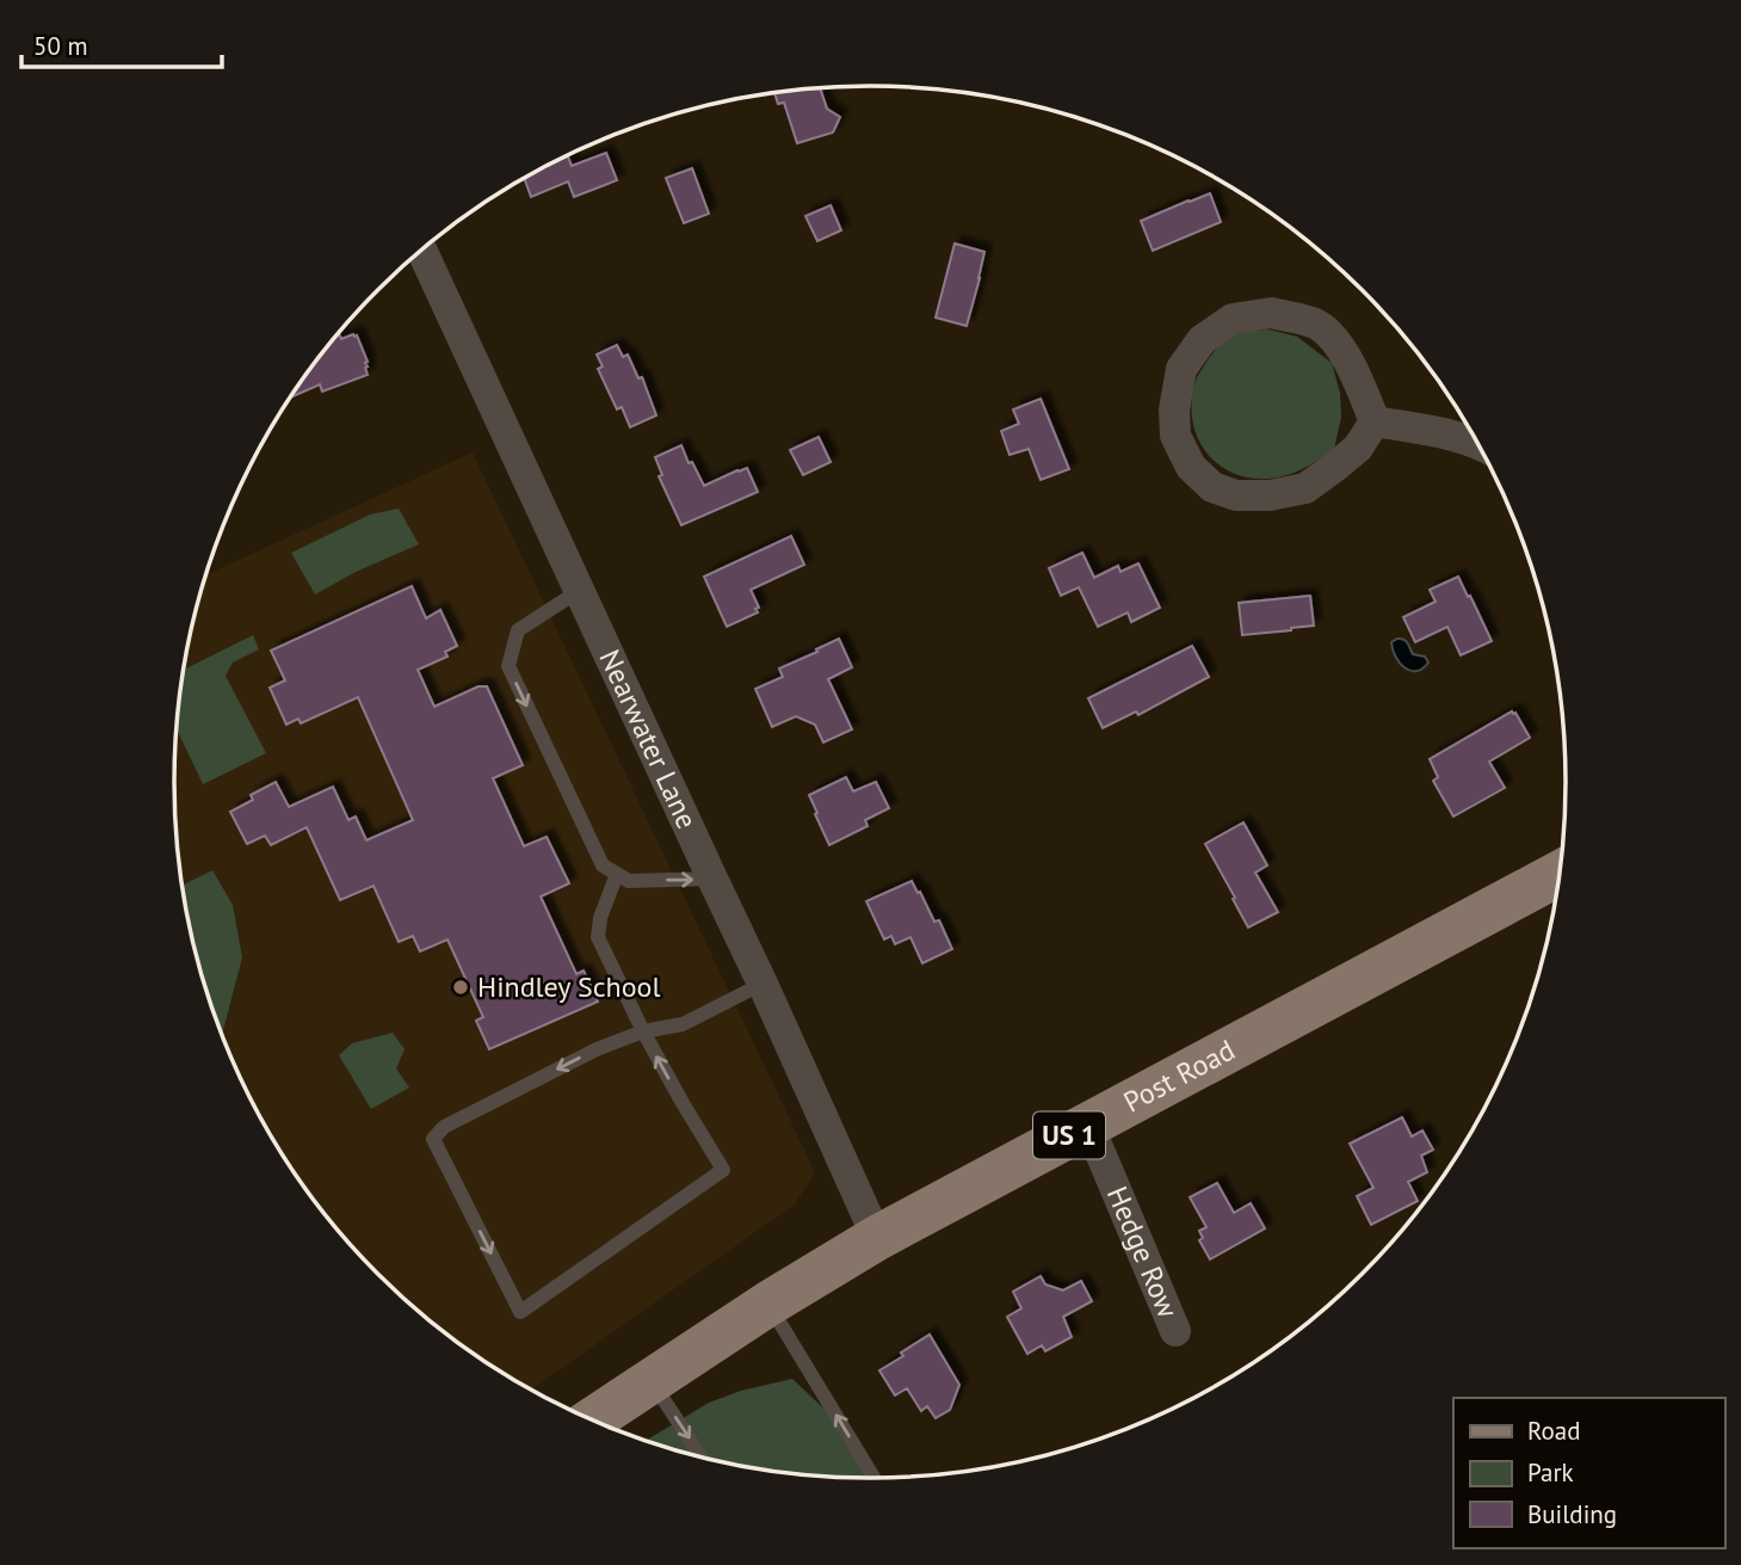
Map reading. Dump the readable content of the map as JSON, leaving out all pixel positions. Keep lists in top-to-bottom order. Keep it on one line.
{"streets":{"main road":["Post Road","US 1"],"street":["Nearwater Lane","Hedge Row"]},"crossings":[["Nearwater Lane","Post Road"],["Post Road","Hedge Row"]],"places":["Hindley School"],"legend":["Road","Park","Building"],"scale_bar":"50 m"}
